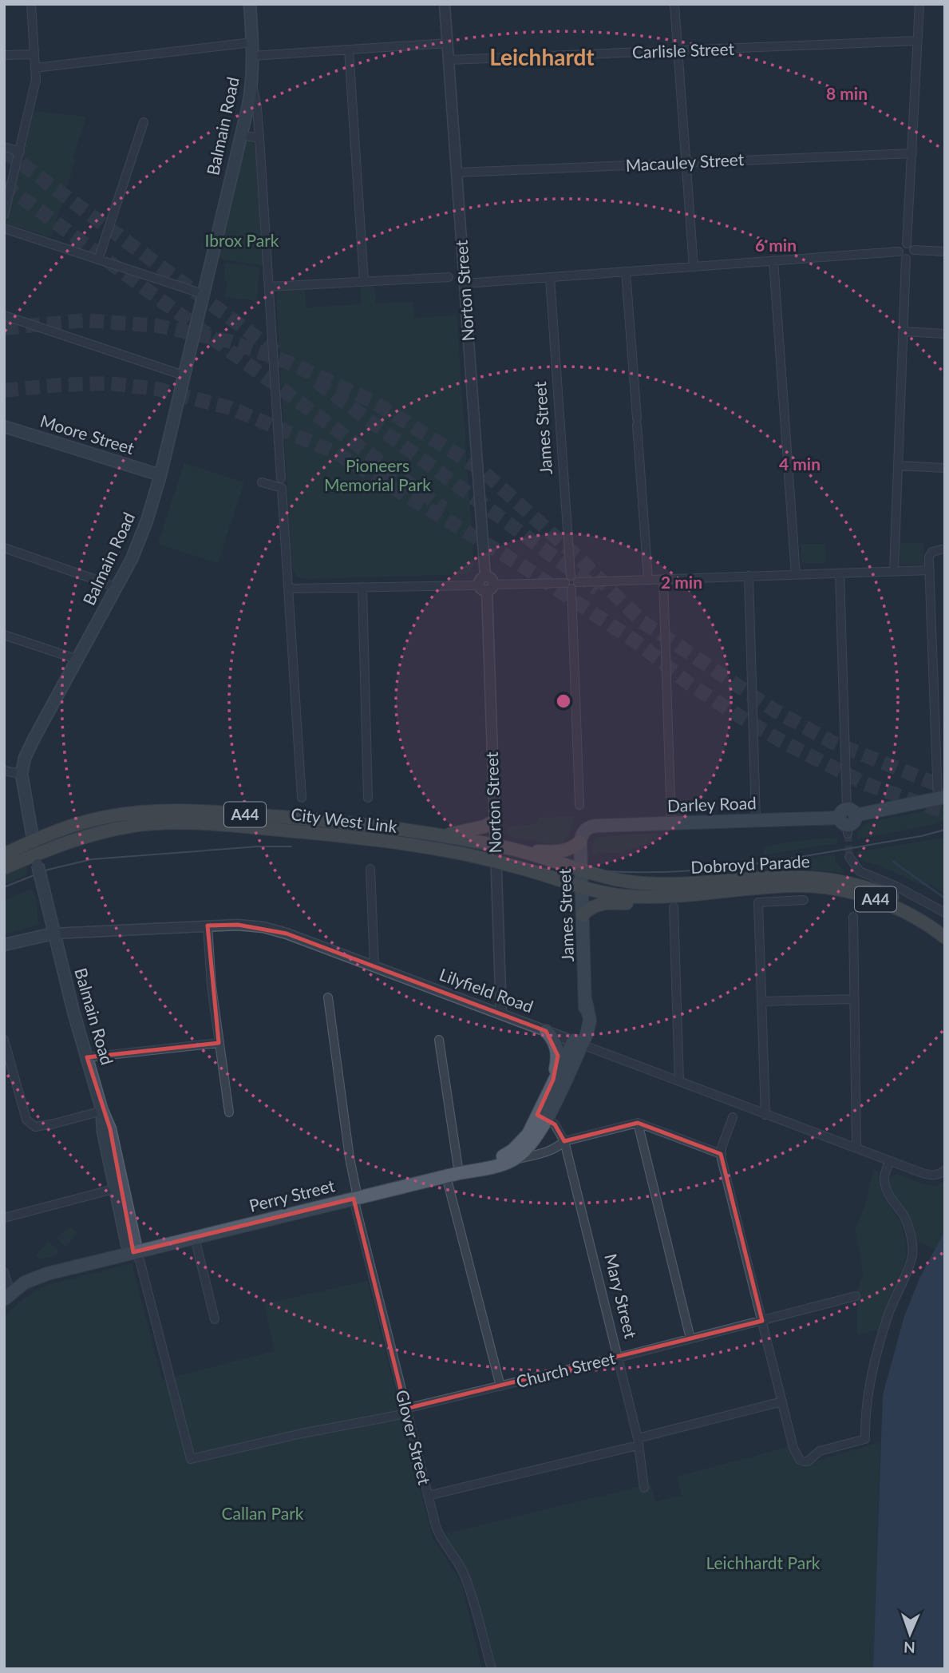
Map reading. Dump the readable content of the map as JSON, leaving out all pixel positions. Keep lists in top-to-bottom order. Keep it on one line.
{"streets":{"highway":["A44","City West Link","Dobroyd Parade"],"main road":["Balmain Road","James Street","Moore Street","Darley Road","Lilyfield Road","Perry Street"],"street":["Carlisle Street","Macauley Street","Norton Street","Mary Street","Church Street","Glover Street"]},"crossings":[["Carlisle Street","Norton Street"],["Balmain Road","Moore Street"],["Balmain Road","City West Link"],["Balmain Road","Lilyfield Road"],["Balmain Road","Perry Street"],["Balmain Road","Church Street"],["Macauley Street","Norton Street"],["Norton Street","City West Link"],["Norton Street","Lilyfield Road"],["James Street","Darley Road"],["James Street","City West Link"],["James Street","Dobroyd Parade"],["James Street","Lilyfield Road"],["City West Link","Dobroyd Parade"],["Perry Street","Mary Street"],["Perry Street","Church Street"],["Perry Street","Glover Street"],["Mary Street","Church Street"],["Church Street","Glover Street"]],"districts":["Leichhardt"],"parks":["Ibrox Park","Pioneers Memorial Park","Callan Park","Leichhardt Park"],"north":"bottom","rings":["8 min","6 min","4 min","2 min"]}
